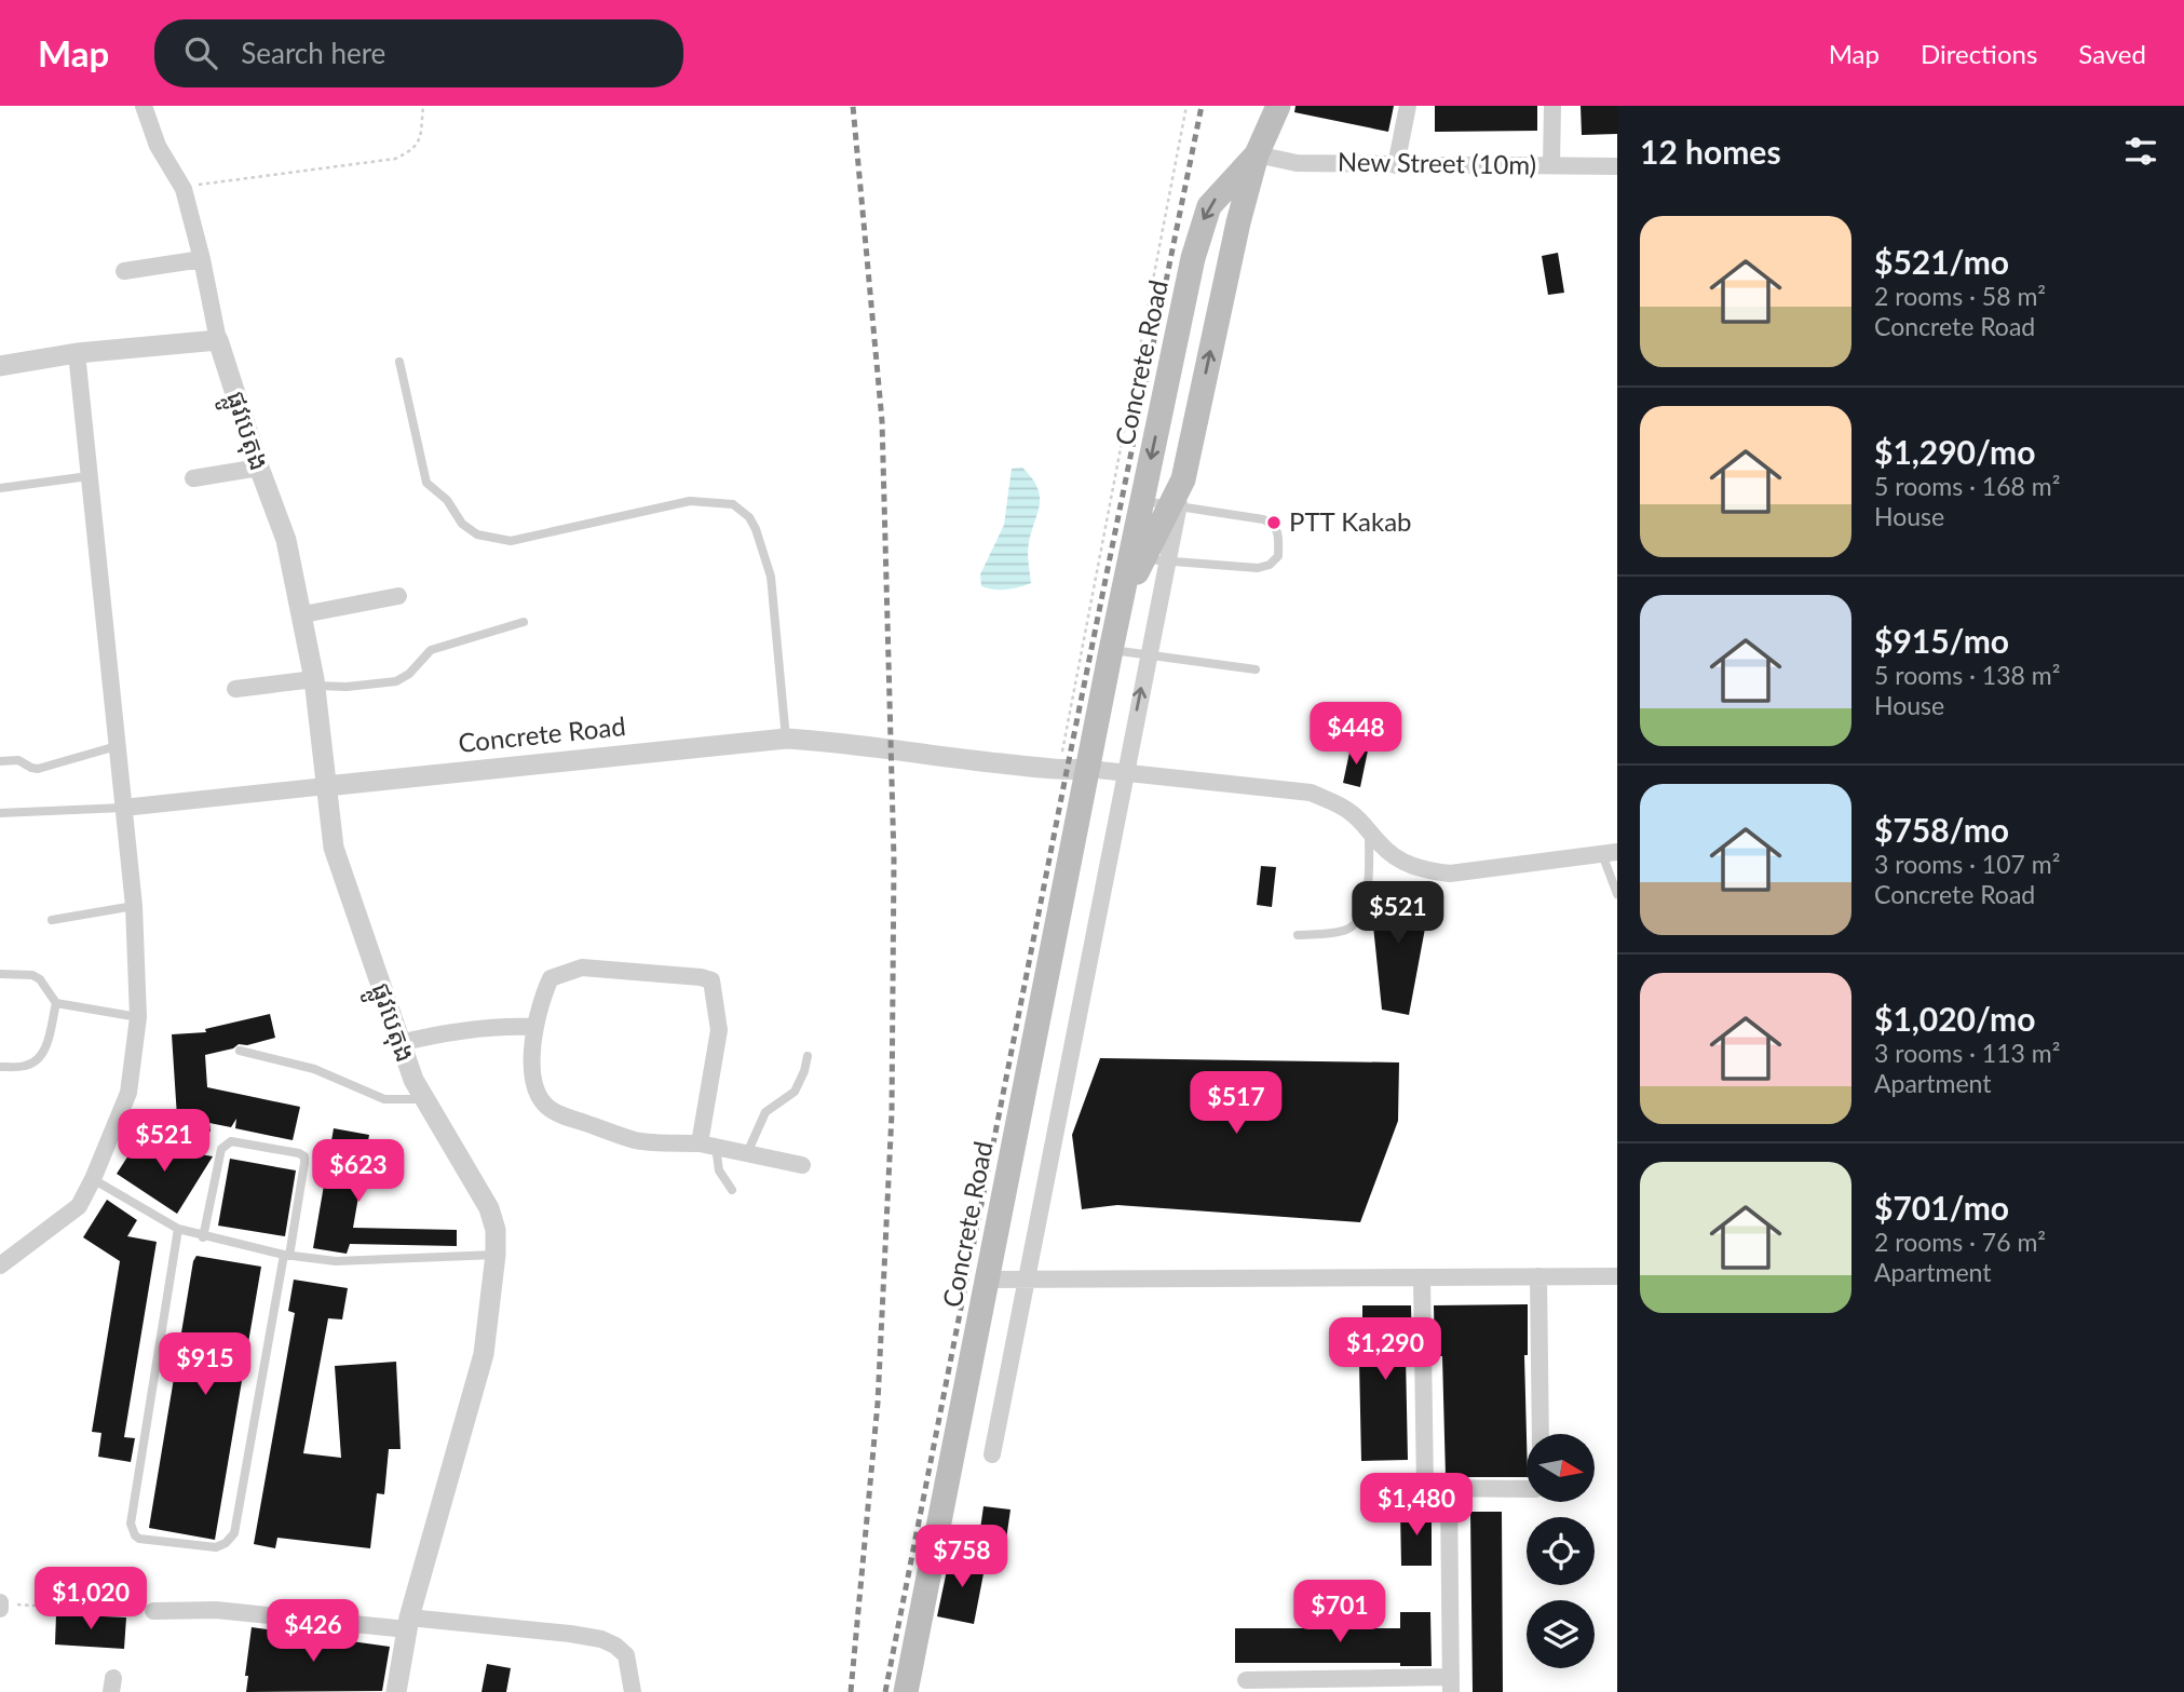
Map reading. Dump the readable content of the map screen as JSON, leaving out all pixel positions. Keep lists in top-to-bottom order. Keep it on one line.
{"streets":{"main road":["Concrete Road"],"street":["New Street (10m)","ផ្លូវបេតុង"]},"crossings":[["New Street (10m)","Concrete Road"],["Concrete Road","ផ្លូវបេតុង"]],"places":["PTT Kakab"],"north":"right","page":{"header":"Map","search":"Search here","nav":["Map","Directions","Saved"],"heading":"12 homes","list":[{"name":"$521/mo","note":"2 rooms · 58 m² · Concrete Road"},{"name":"$1,290/mo","note":"5 rooms · 168 m² · House"},{"name":"$915/mo","note":"5 rooms · 138 m² · House"},{"name":"$758/mo","note":"3 rooms · 107 m² · Concrete Road"},{"name":"$1,020/mo","note":"3 rooms · 113 m² · Apartment"},{"name":"$701/mo","note":"2 rooms · 76 m² · Apartment"}],"price":["$448","$521","$517","$521","$623","$1,290","$915","$1,480","$758","$1,020","$701","$426"]}}
